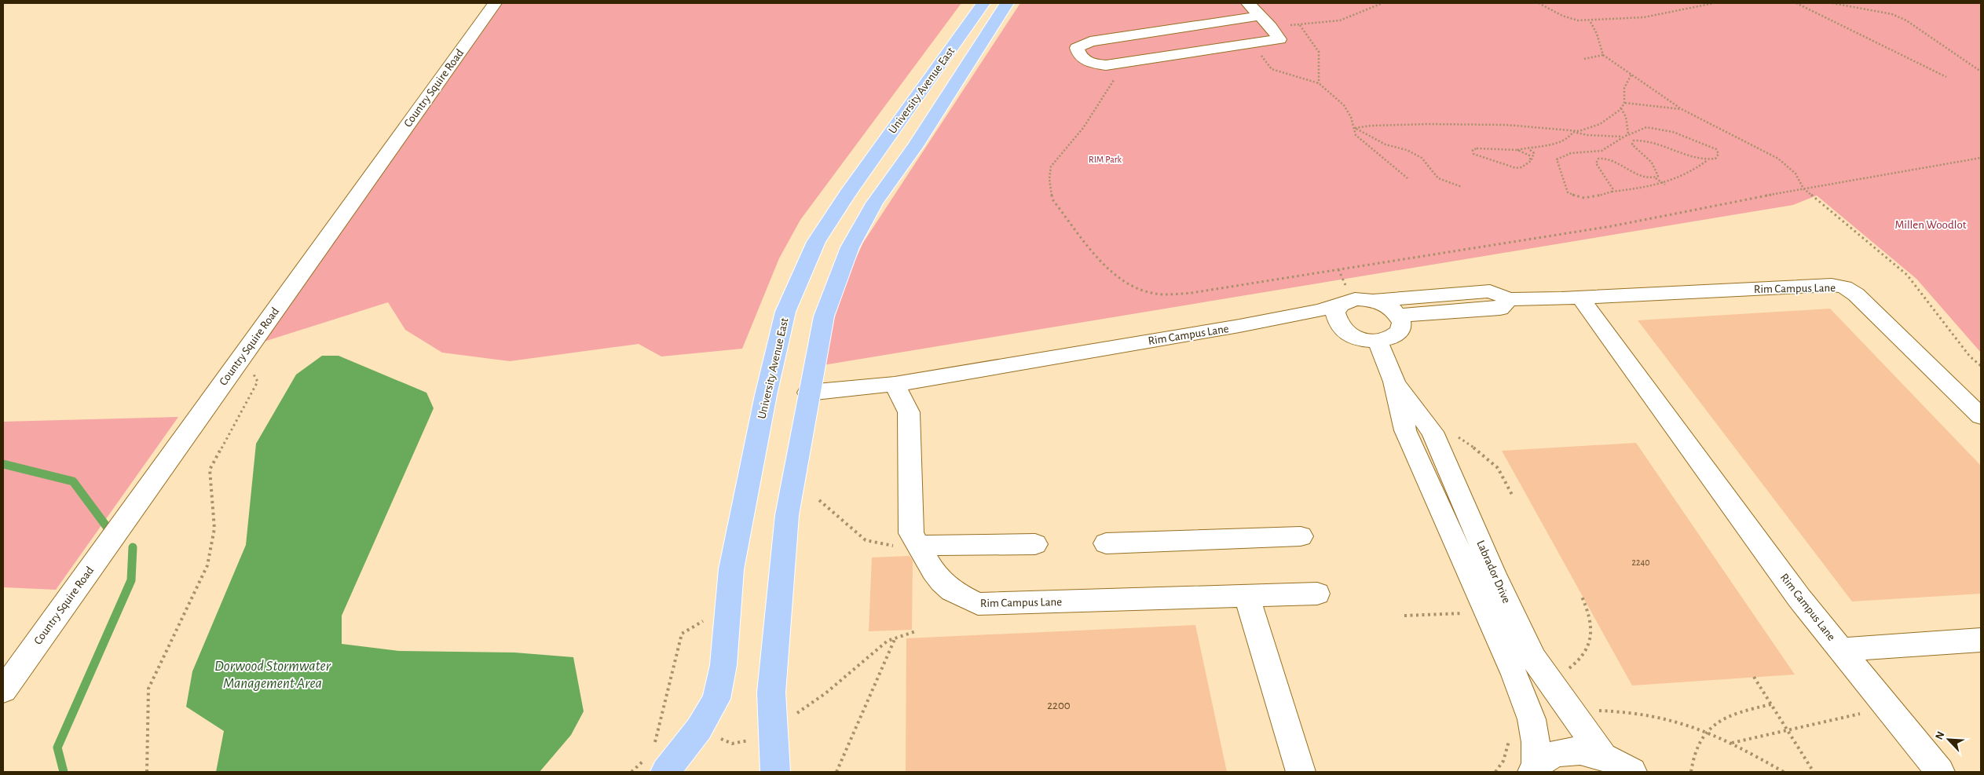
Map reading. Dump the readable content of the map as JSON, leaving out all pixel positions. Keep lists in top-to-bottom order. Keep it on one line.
{"streets":{"main road":["University Avenue East"],"street":["Country Squire Road","Rim Campus Lane","Labrador Drive"]},"crossings":[["University Avenue East","Rim Campus Lane"]],"water":["Dorwood Stormwater Management Area"],"parks":["RIM Park","Millen Woodlot"],"house_numbers":["2240","2200"],"north":"top left"}
